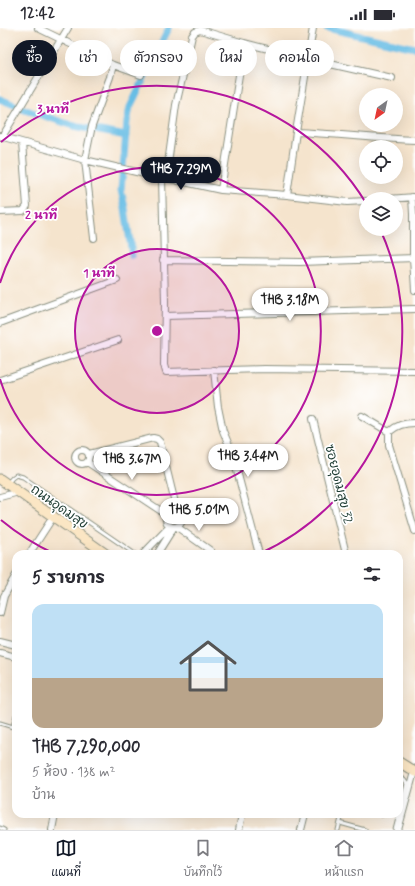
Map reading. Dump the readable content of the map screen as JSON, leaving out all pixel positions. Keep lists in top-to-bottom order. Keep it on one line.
{"streets":{"main road":["ถนนอุดมสุข"],"street":["ซอยอุดมสุข 32"]},"north":"bottom left","page":{"status":"12:42","chip":["ซื้อ","เช่า","ตัวกรอง","ใหม่","คอนโด"],"price":["THB 7.29M","THB 3.18M","THB 3.44M","THB 3.67M","THB 5.01M"],"heading":"5 รายการ","list":[{"name":"THB 7,290,000","note":"5 ห้อง · 138 m² · บ้าน"}],"tabs":["แผนที่","บันทึกไว้","หน้าแรก"]},"rings":["3 นาที","2 นาที","1 นาที"]}
